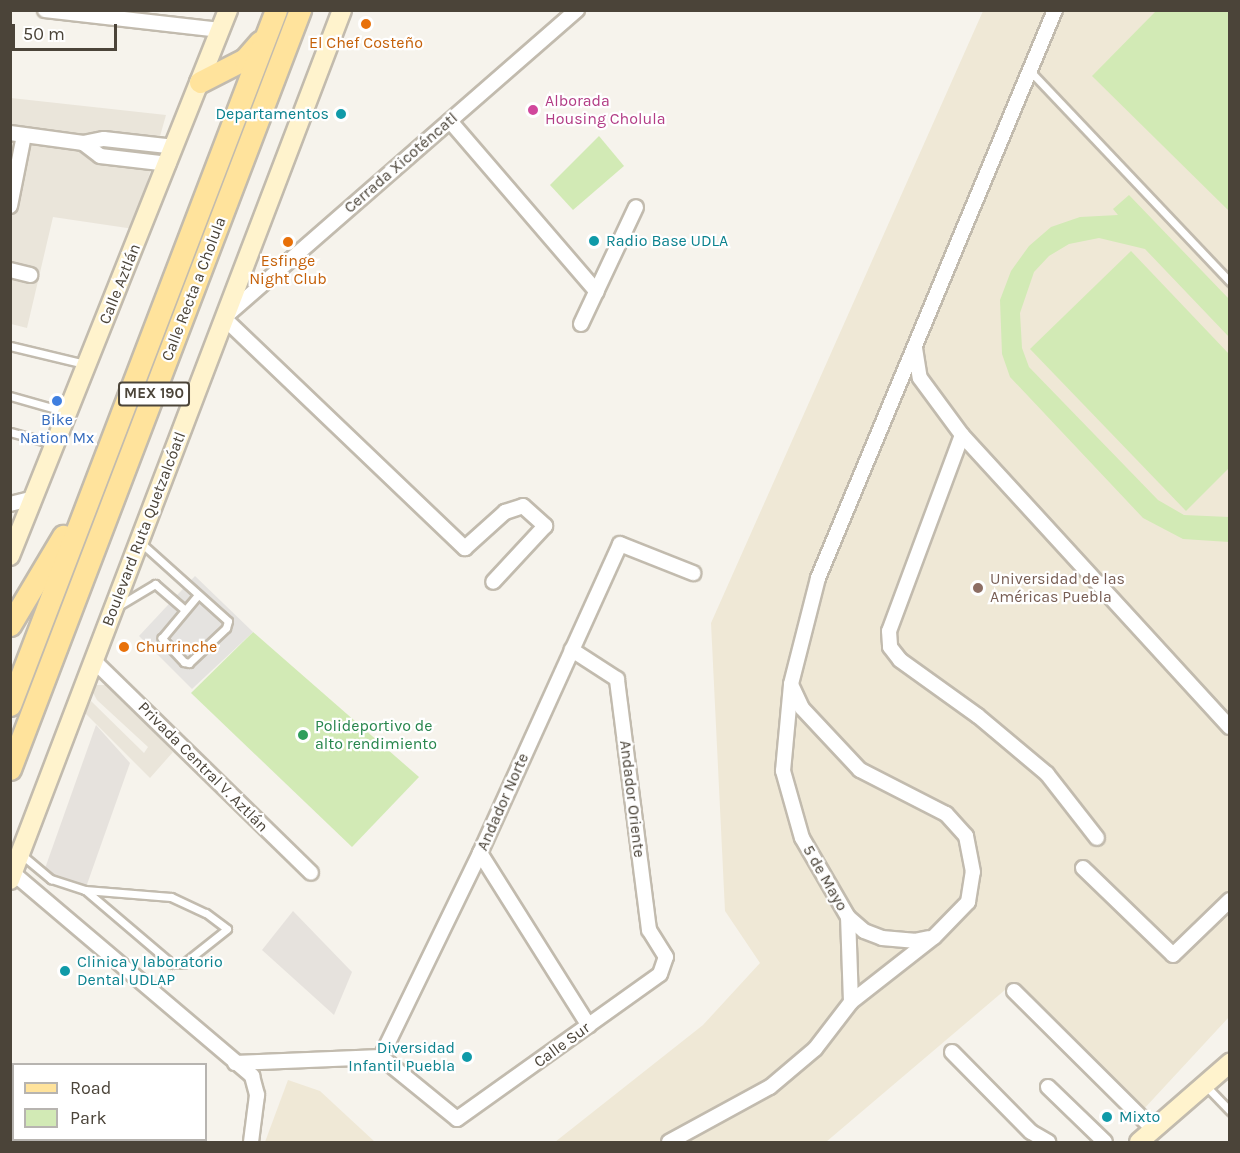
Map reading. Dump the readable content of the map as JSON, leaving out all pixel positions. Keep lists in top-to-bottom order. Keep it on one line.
{"streets":{"main road":["Calle Aztlán","Calle Recta a Cholula","MEX 190","Boulevard Ruta Quetzalcóatl"],"street":["Cerrada Xicoténcatl","Privada Central V. Aztlán","Andador Oriente","Andador Norte","5 de Mayo","Calle Sur"]},"crossings":[["Cerrada Xicoténcatl","Boulevard Ruta Quetzalcóatl"],["Boulevard Ruta Quetzalcóatl","Privada Central V. Aztlán"],["Andador Oriente","Andador Norte"],["Andador Oriente","Calle Sur"],["Andador Norte","Calle Sur"]],"places":["El Chef Costeño","Alborada Housing Cholula","Departamentos","Radio Base UDLA","Esfinge Night Club","Bike Nation Mx","Universidad de las Américas Puebla","Churrinche","Polideportivo de alto rendimiento","Clinica y laboratorio Dental UDLAP","Diversidad Infantil Puebla","Mixto"],"legend":["Road","Park"],"scale_bar":"50 m"}
